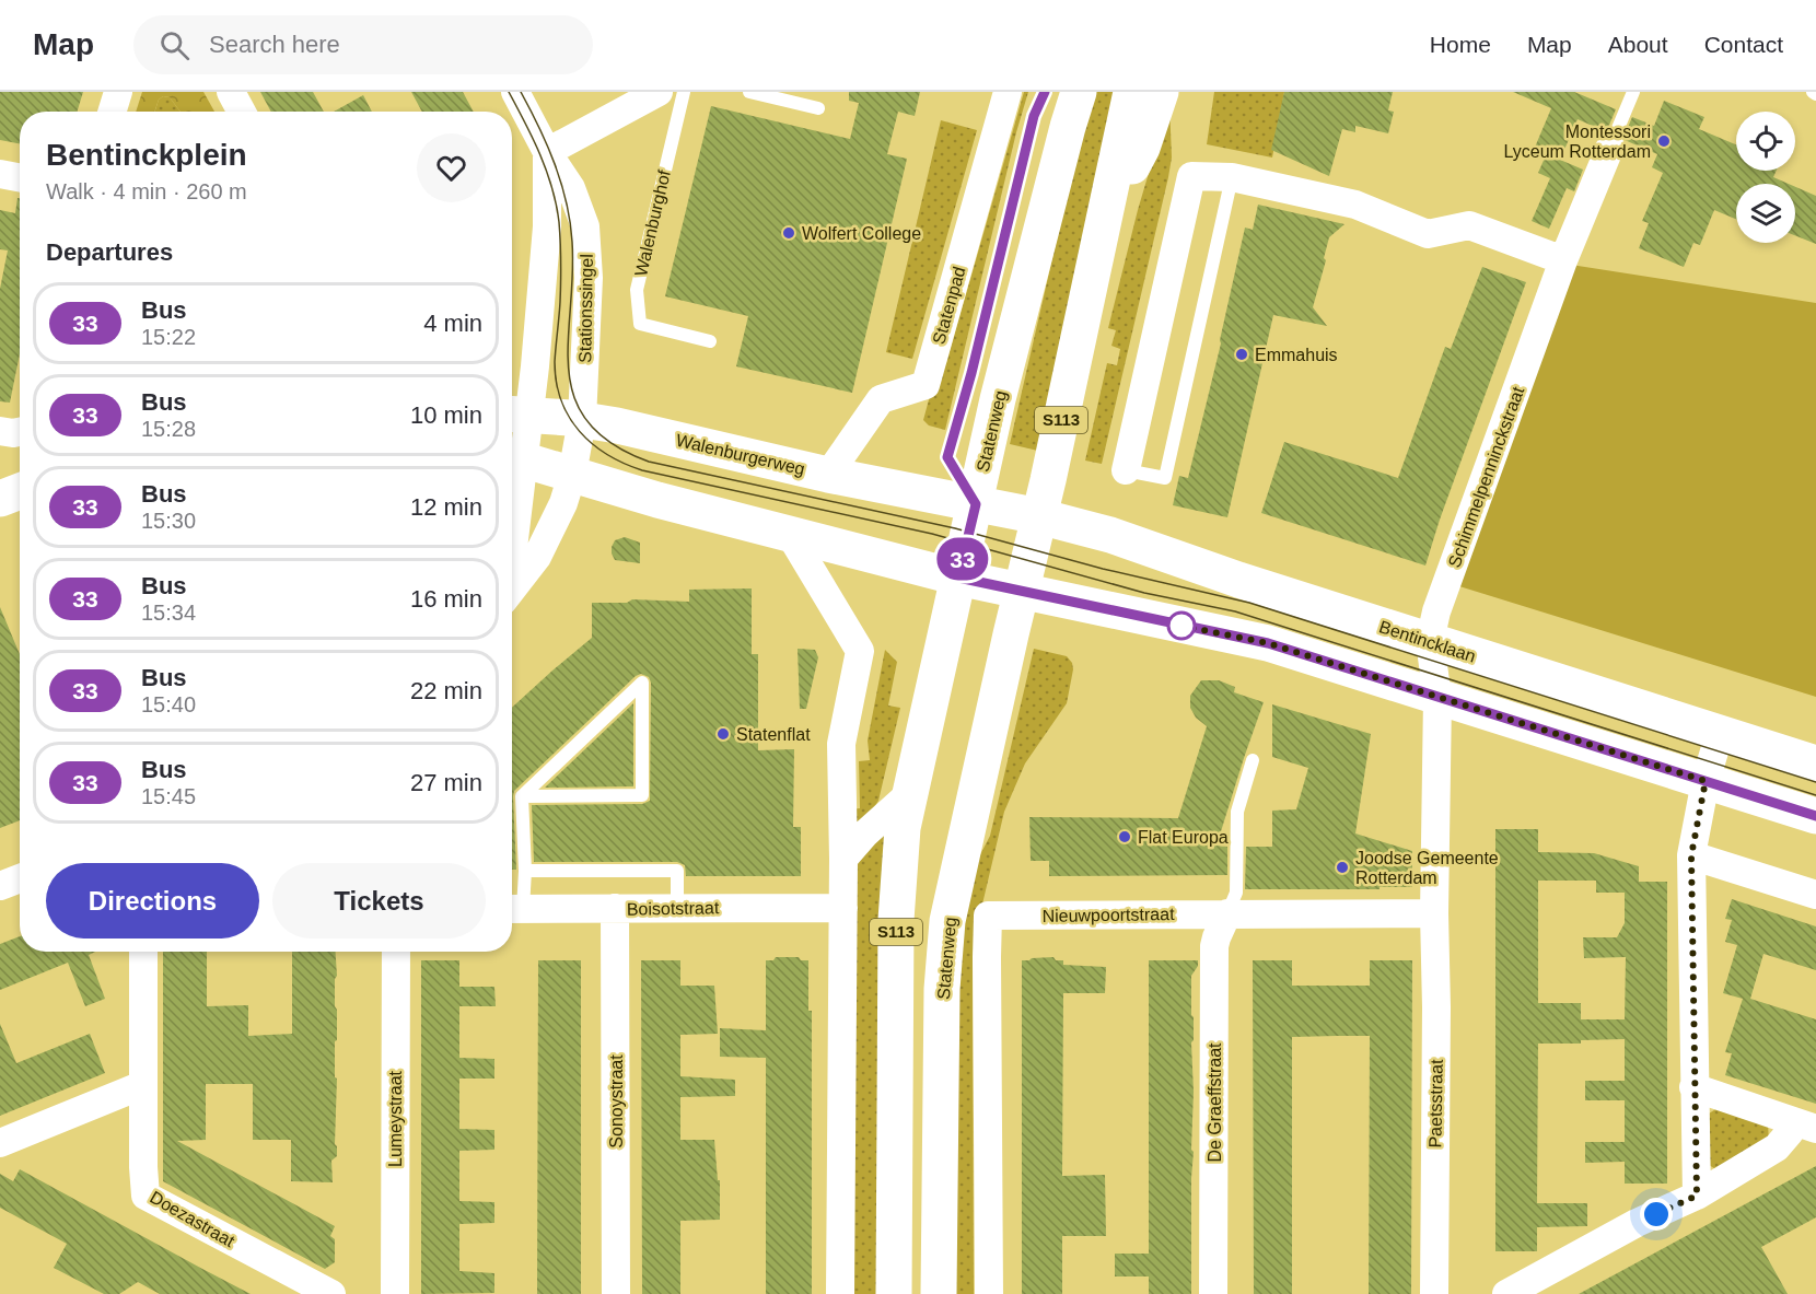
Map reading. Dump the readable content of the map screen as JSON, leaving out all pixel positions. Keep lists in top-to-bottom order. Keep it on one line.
{"streets":{"street":["Statenpad","Stationssingel","S113","Statenweg","Walenburgerweg","Schimmelpenninckstraat","Bentincklaan","Boisotstraat","Nieuwpoortstraat","Sonoystraat","De Graeffstraat","Paetsstraat","Lumeystraat","Doezastraat"],"lane":["Walenburghof"]},"crossings":[["Statenpad","Walenburgerweg"],["Stationssingel","Walenburgerweg"],["S113","Statenweg"],["S113","Walenburgerweg"],["S113","Bentincklaan"],["Statenweg","Walenburgerweg"],["Walenburgerweg","Bentincklaan"],["Schimmelpenninckstraat","Bentincklaan"],["Schimmelpenninckstraat","Paetsstraat"],["Boisotstraat","Sonoystraat"],["Nieuwpoortstraat","De Graeffstraat"],["Nieuwpoortstraat","Paetsstraat"]],"places":["Montessori Lyceum Rotterdam","Wolfert College","Emmahuis","Statenflat","Flat Europa","Joodse Gemeente Rotterdam"],"lines":["bus line 33"],"page":{"header":"Map","search":"Search here","nav":["Home","Map","About","Contact"],"on_map":"33","heading":[["Bentinckplein","Walk · 4 min · 260 m"],"Departures"],"list":[{"mark":"33","name":"Bus","note":"15:22","value":"4 min"},{"mark":"33","name":"Bus","note":"15:28","value":"10 min"},{"mark":"33","name":"Bus","note":"15:30","value":"12 min"},{"mark":"33","name":"Bus","note":"15:34","value":"16 min"},{"mark":"33","name":"Bus","note":"15:40","value":"22 min"},{"mark":"33","name":"Bus","note":"15:45","value":"27 min"}],"buttons":["Directions","Tickets"]}}
